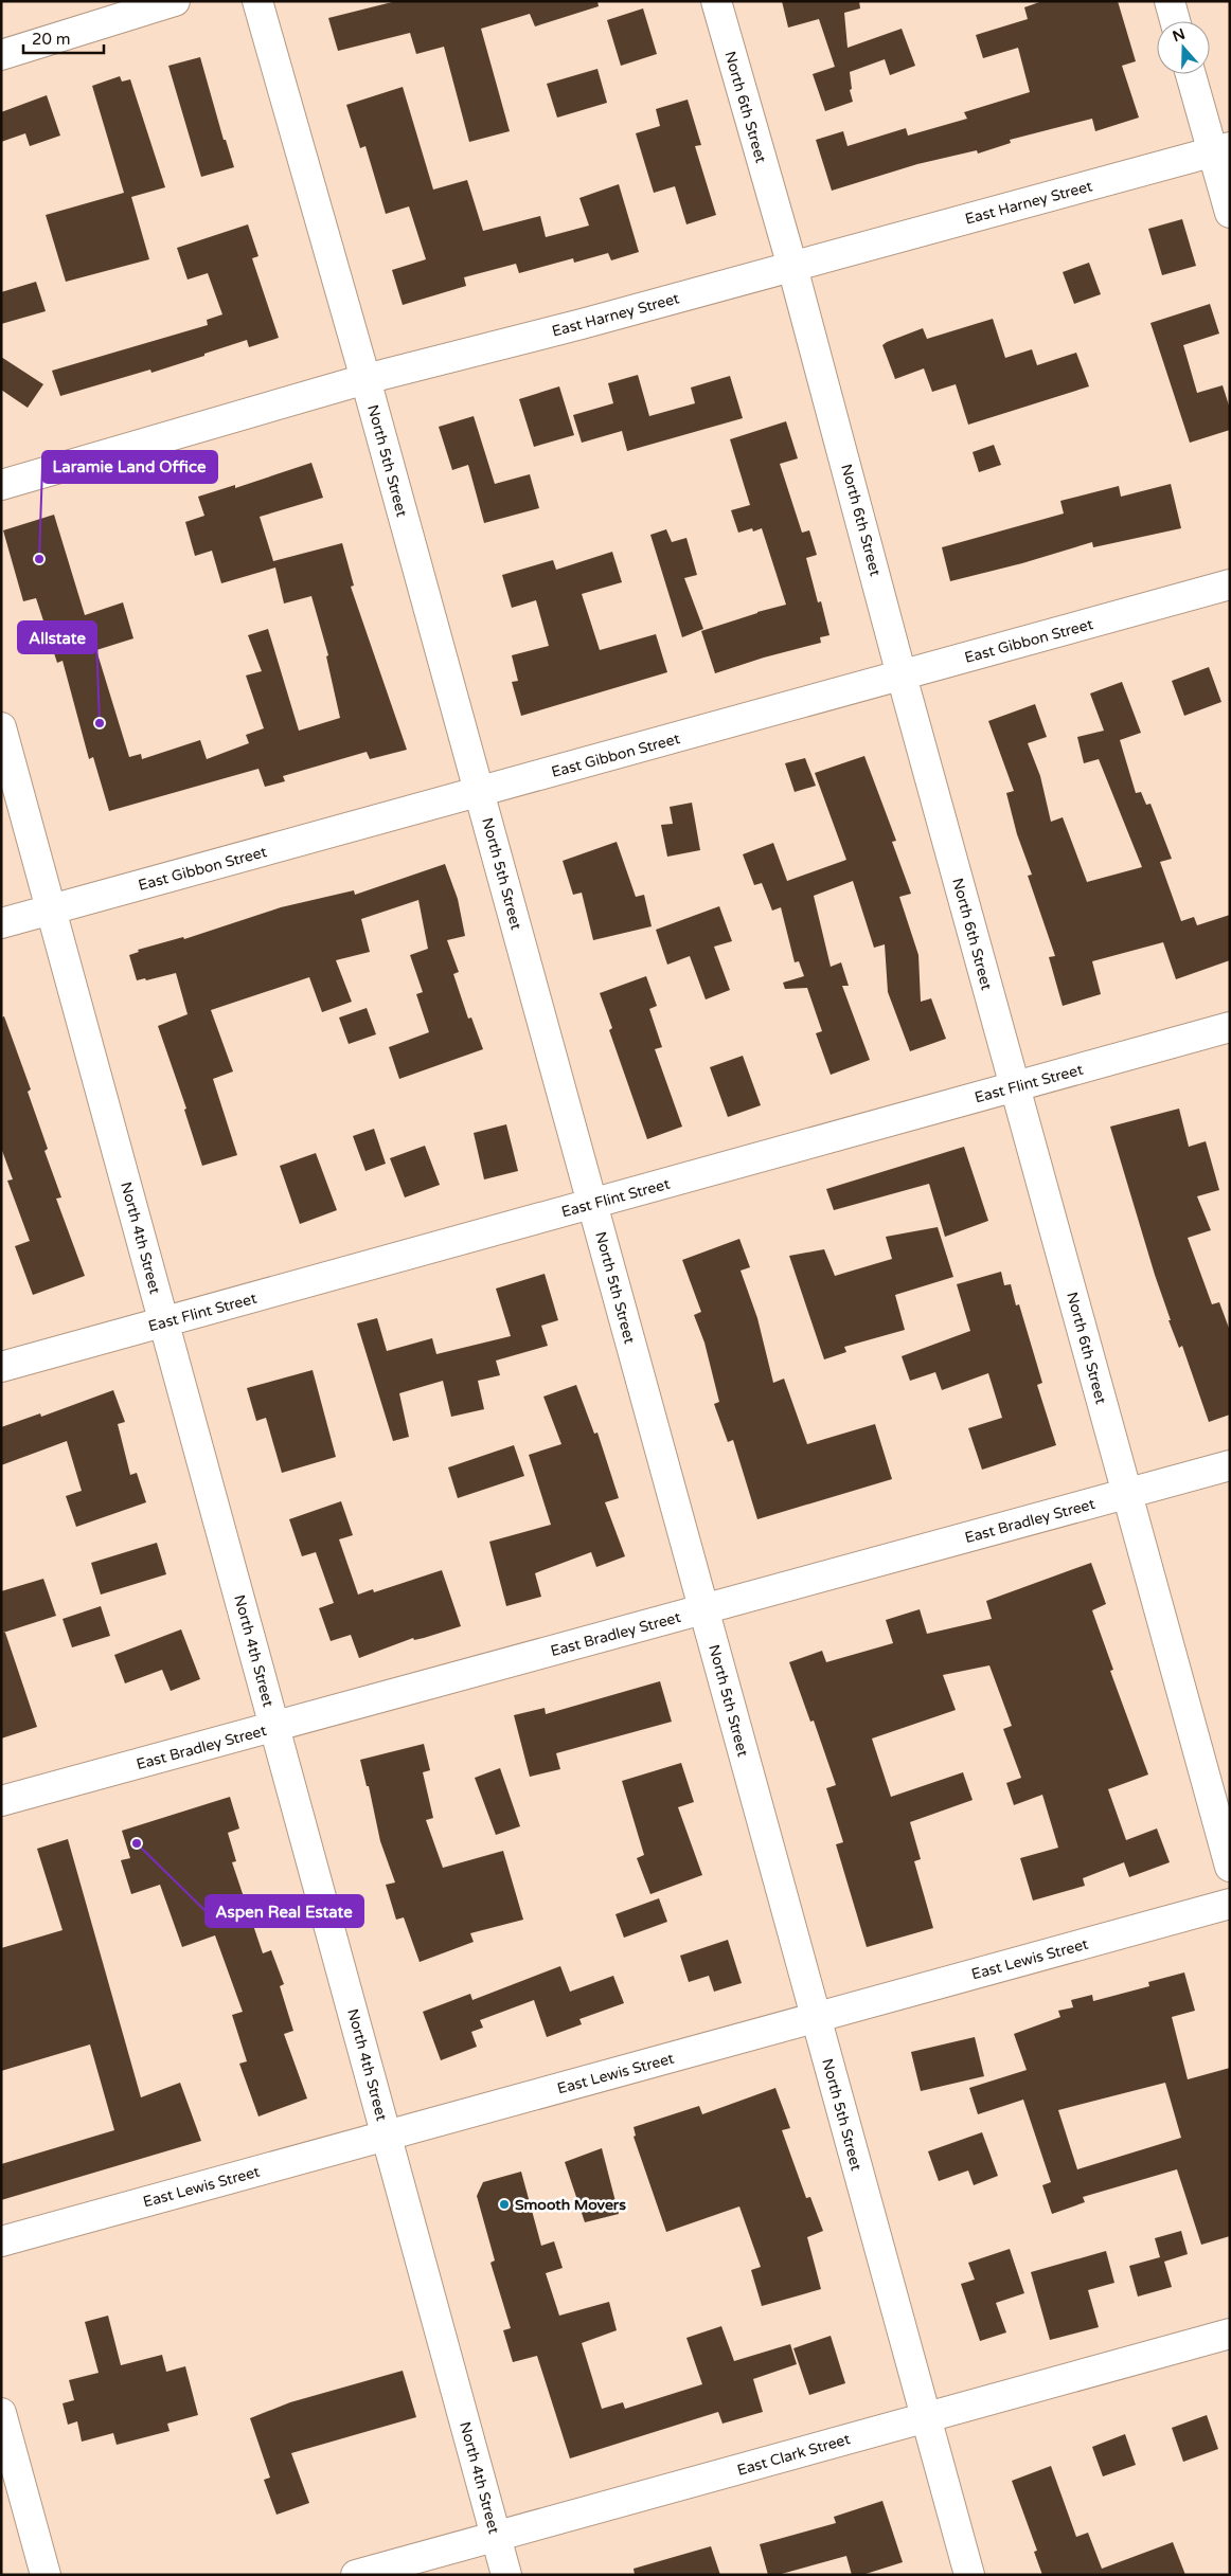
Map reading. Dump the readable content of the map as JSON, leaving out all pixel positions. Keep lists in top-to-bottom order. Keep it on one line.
{"streets":{"street":["North 6th Street","East Harney Street","North 5th Street","East Gibbon Street","East Flint Street","North 4th Street","East Bradley Street","East Lewis Street","East Clark Street"]},"crossings":[["North 6th Street","East Harney Street"],["North 6th Street","East Gibbon Street"],["North 6th Street","East Flint Street"],["North 6th Street","East Bradley Street"],["East Harney Street","North 5th Street"],["North 5th Street","East Gibbon Street"],["North 5th Street","East Flint Street"],["North 5th Street","East Bradley Street"],["North 5th Street","East Lewis Street"],["North 5th Street","East Clark Street"],["East Gibbon Street","North 4th Street"],["East Flint Street","North 4th Street"],["North 4th Street","East Bradley Street"],["North 4th Street","East Lewis Street"],["North 4th Street","East Clark Street"]],"places":["Laramie Land Office","Allstate","Aspen Real Estate","Smooth Movers"],"scale_bar":"20 m","north":"top"}
